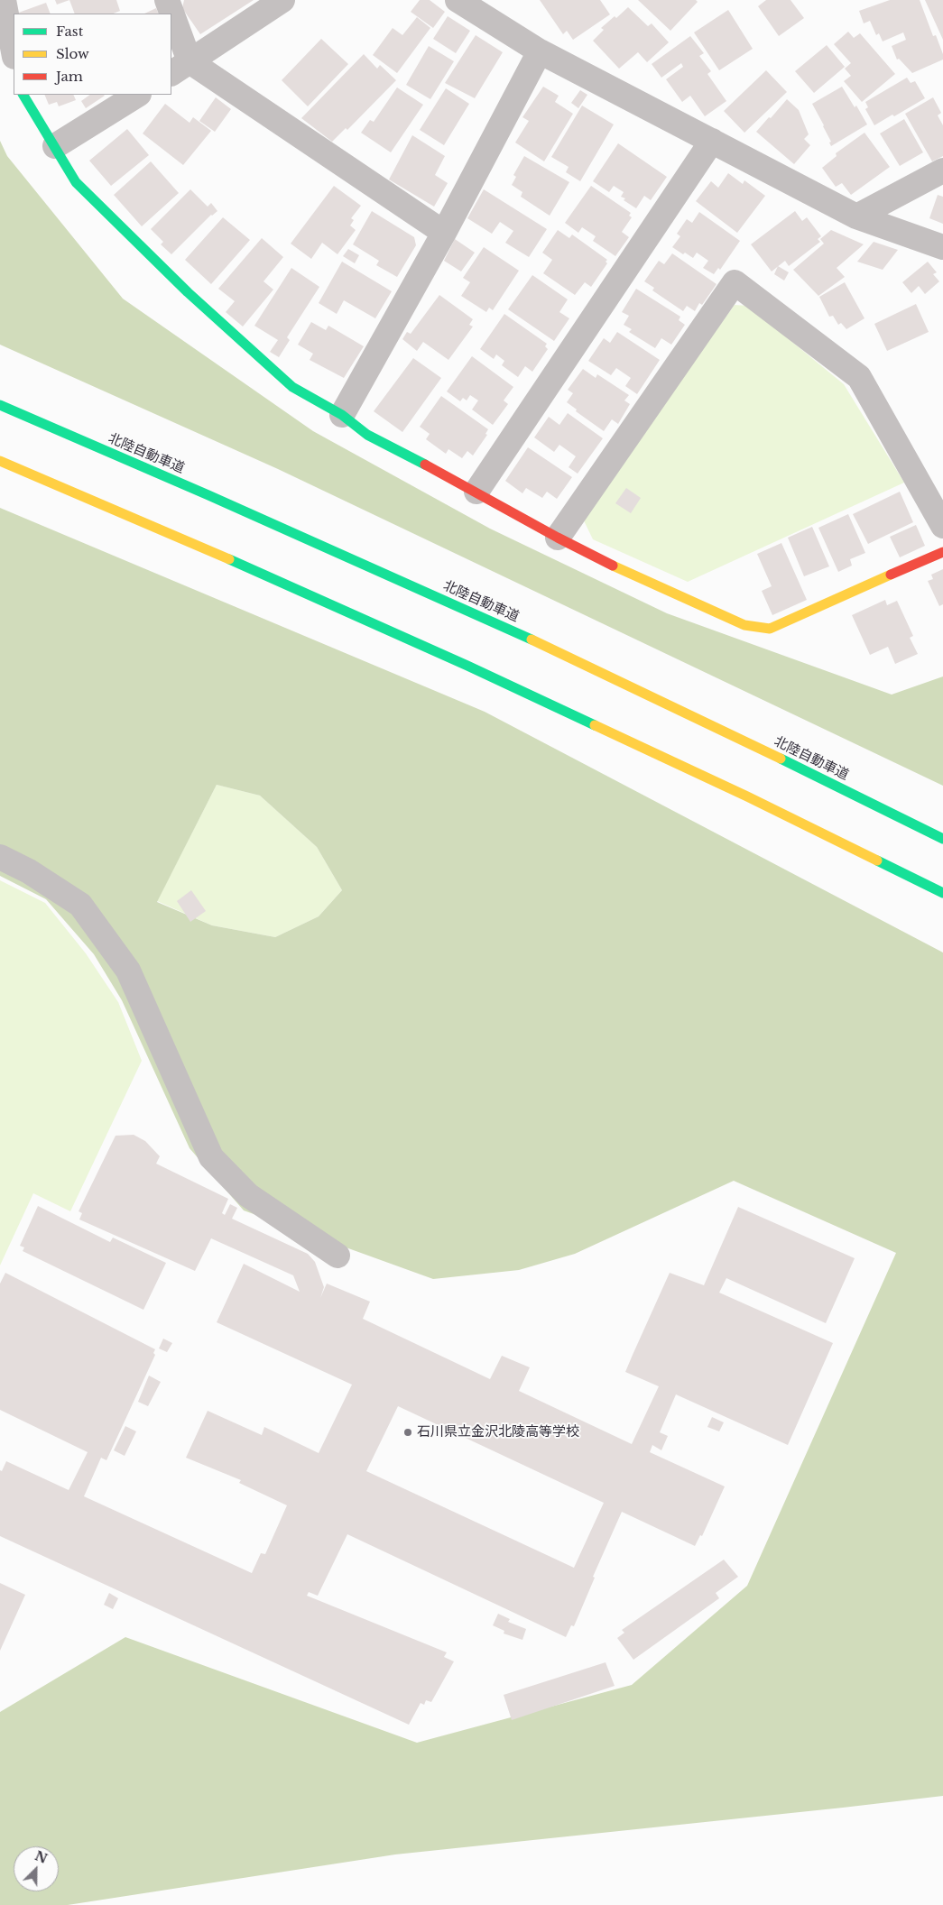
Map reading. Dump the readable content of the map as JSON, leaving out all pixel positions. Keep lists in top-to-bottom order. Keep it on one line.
{"streets":{"main road":["北陸自動車道"]},"places":["石川県立金沢北陵高等学校"],"legend":["Fast","Slow","Jam"],"north":"top right"}
